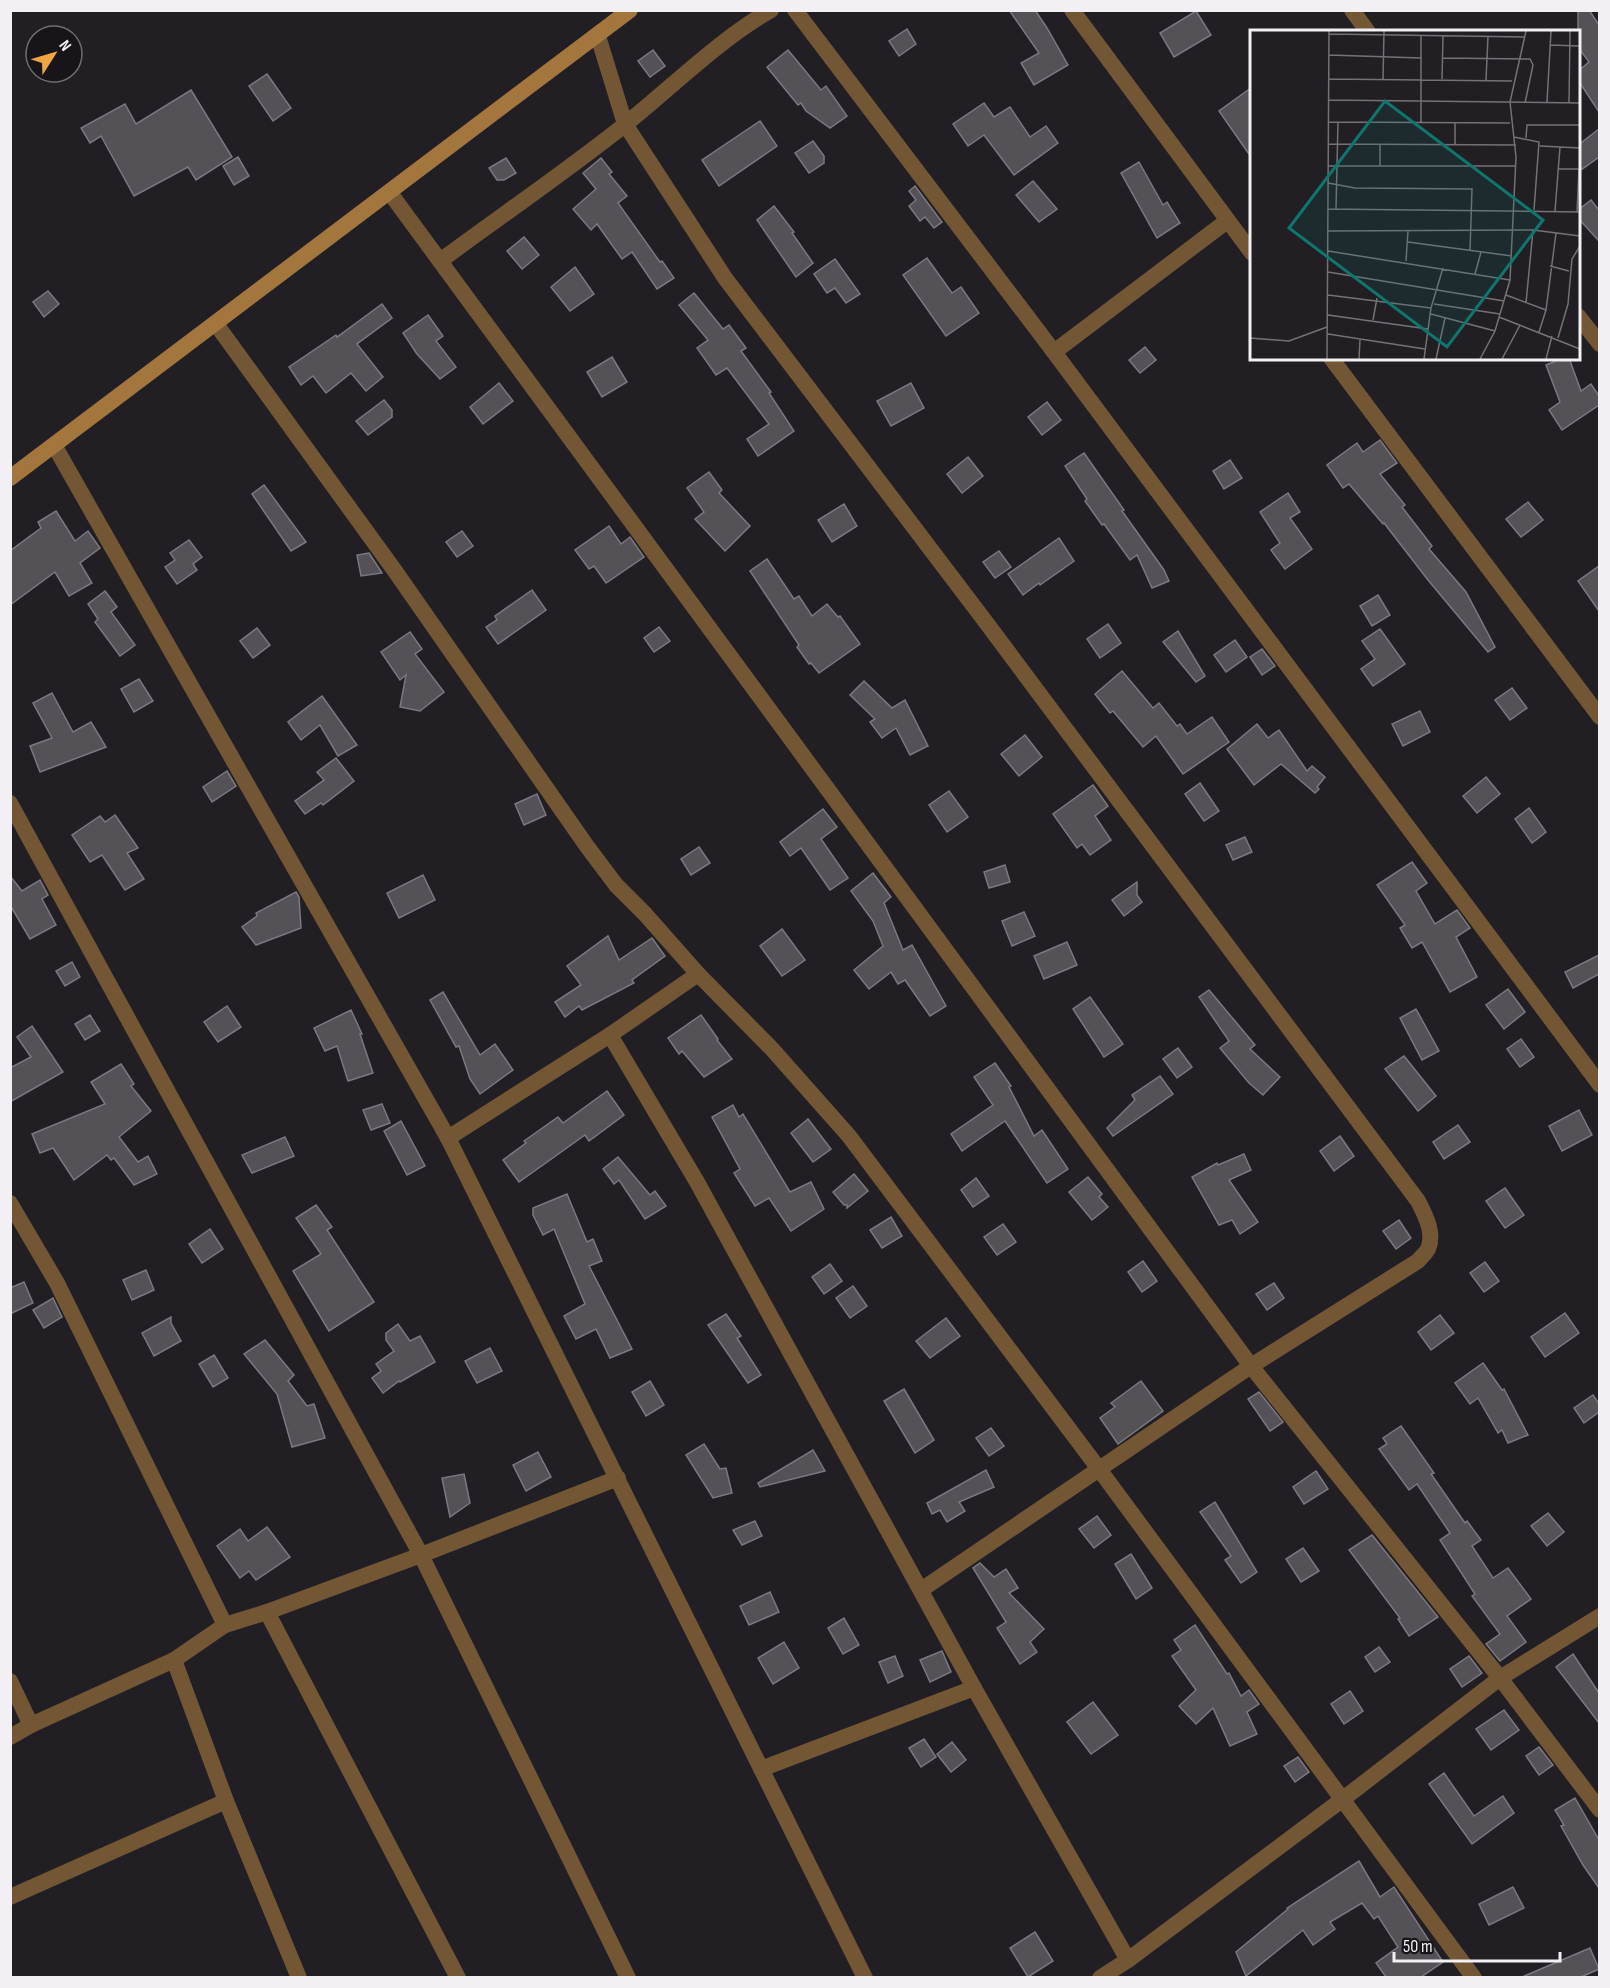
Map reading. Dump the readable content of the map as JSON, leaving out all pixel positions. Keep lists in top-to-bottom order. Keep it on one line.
{"scale_bar":"50 m","north":"top right"}
